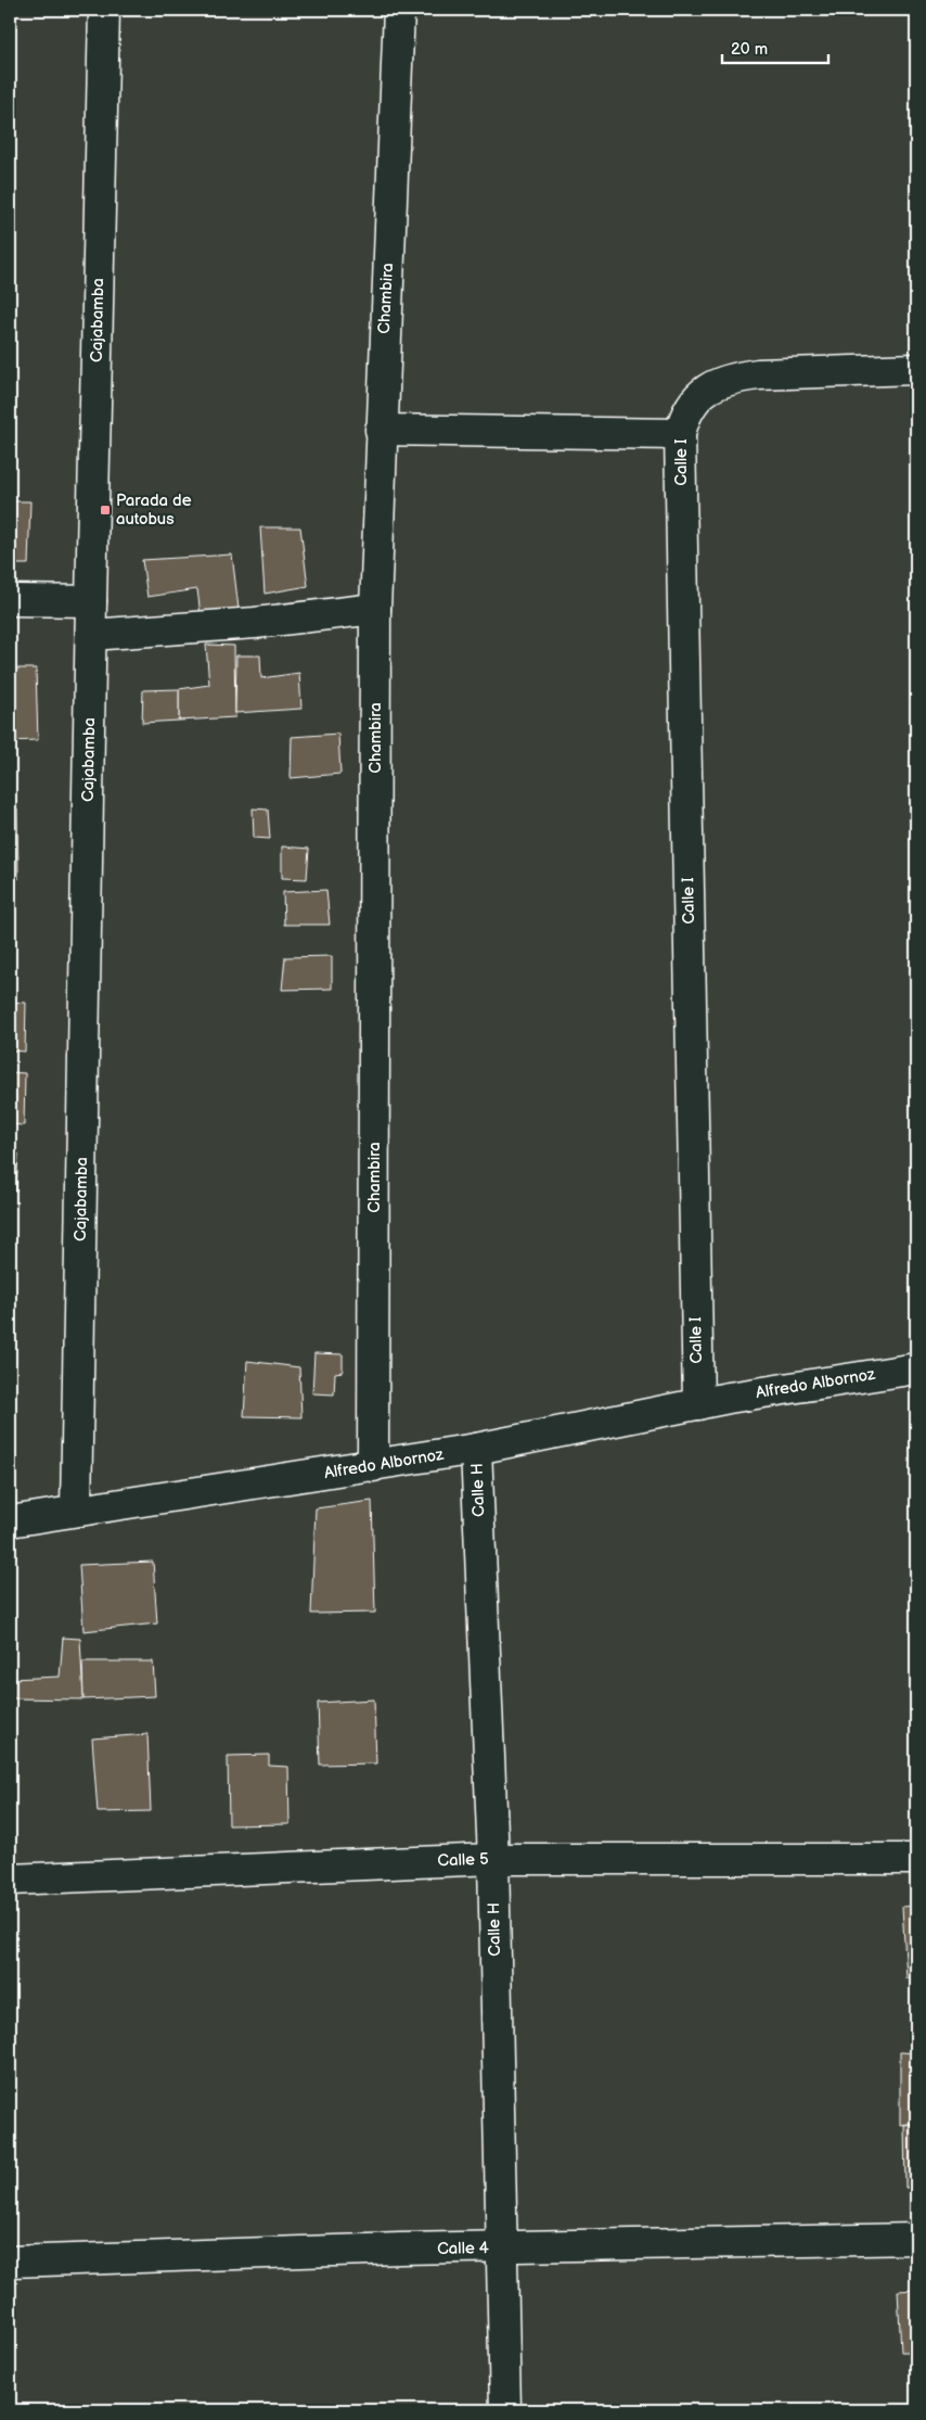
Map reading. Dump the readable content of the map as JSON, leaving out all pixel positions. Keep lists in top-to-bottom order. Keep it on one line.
{"streets":{"street":["Chambira","Cajabamba","Calle I","Alfredo Albornoz","Calle H","Calle 5","Calle 4"]},"crossings":[["Chambira","Alfredo Albornoz"],["Cajabamba","Alfredo Albornoz"],["Calle I","Alfredo Albornoz"],["Alfredo Albornoz","Calle H"],["Calle H","Calle 5"],["Calle H","Calle 4"]],"places":{"transit":["Parada de autobus"]},"scale_bar":"20 m"}
